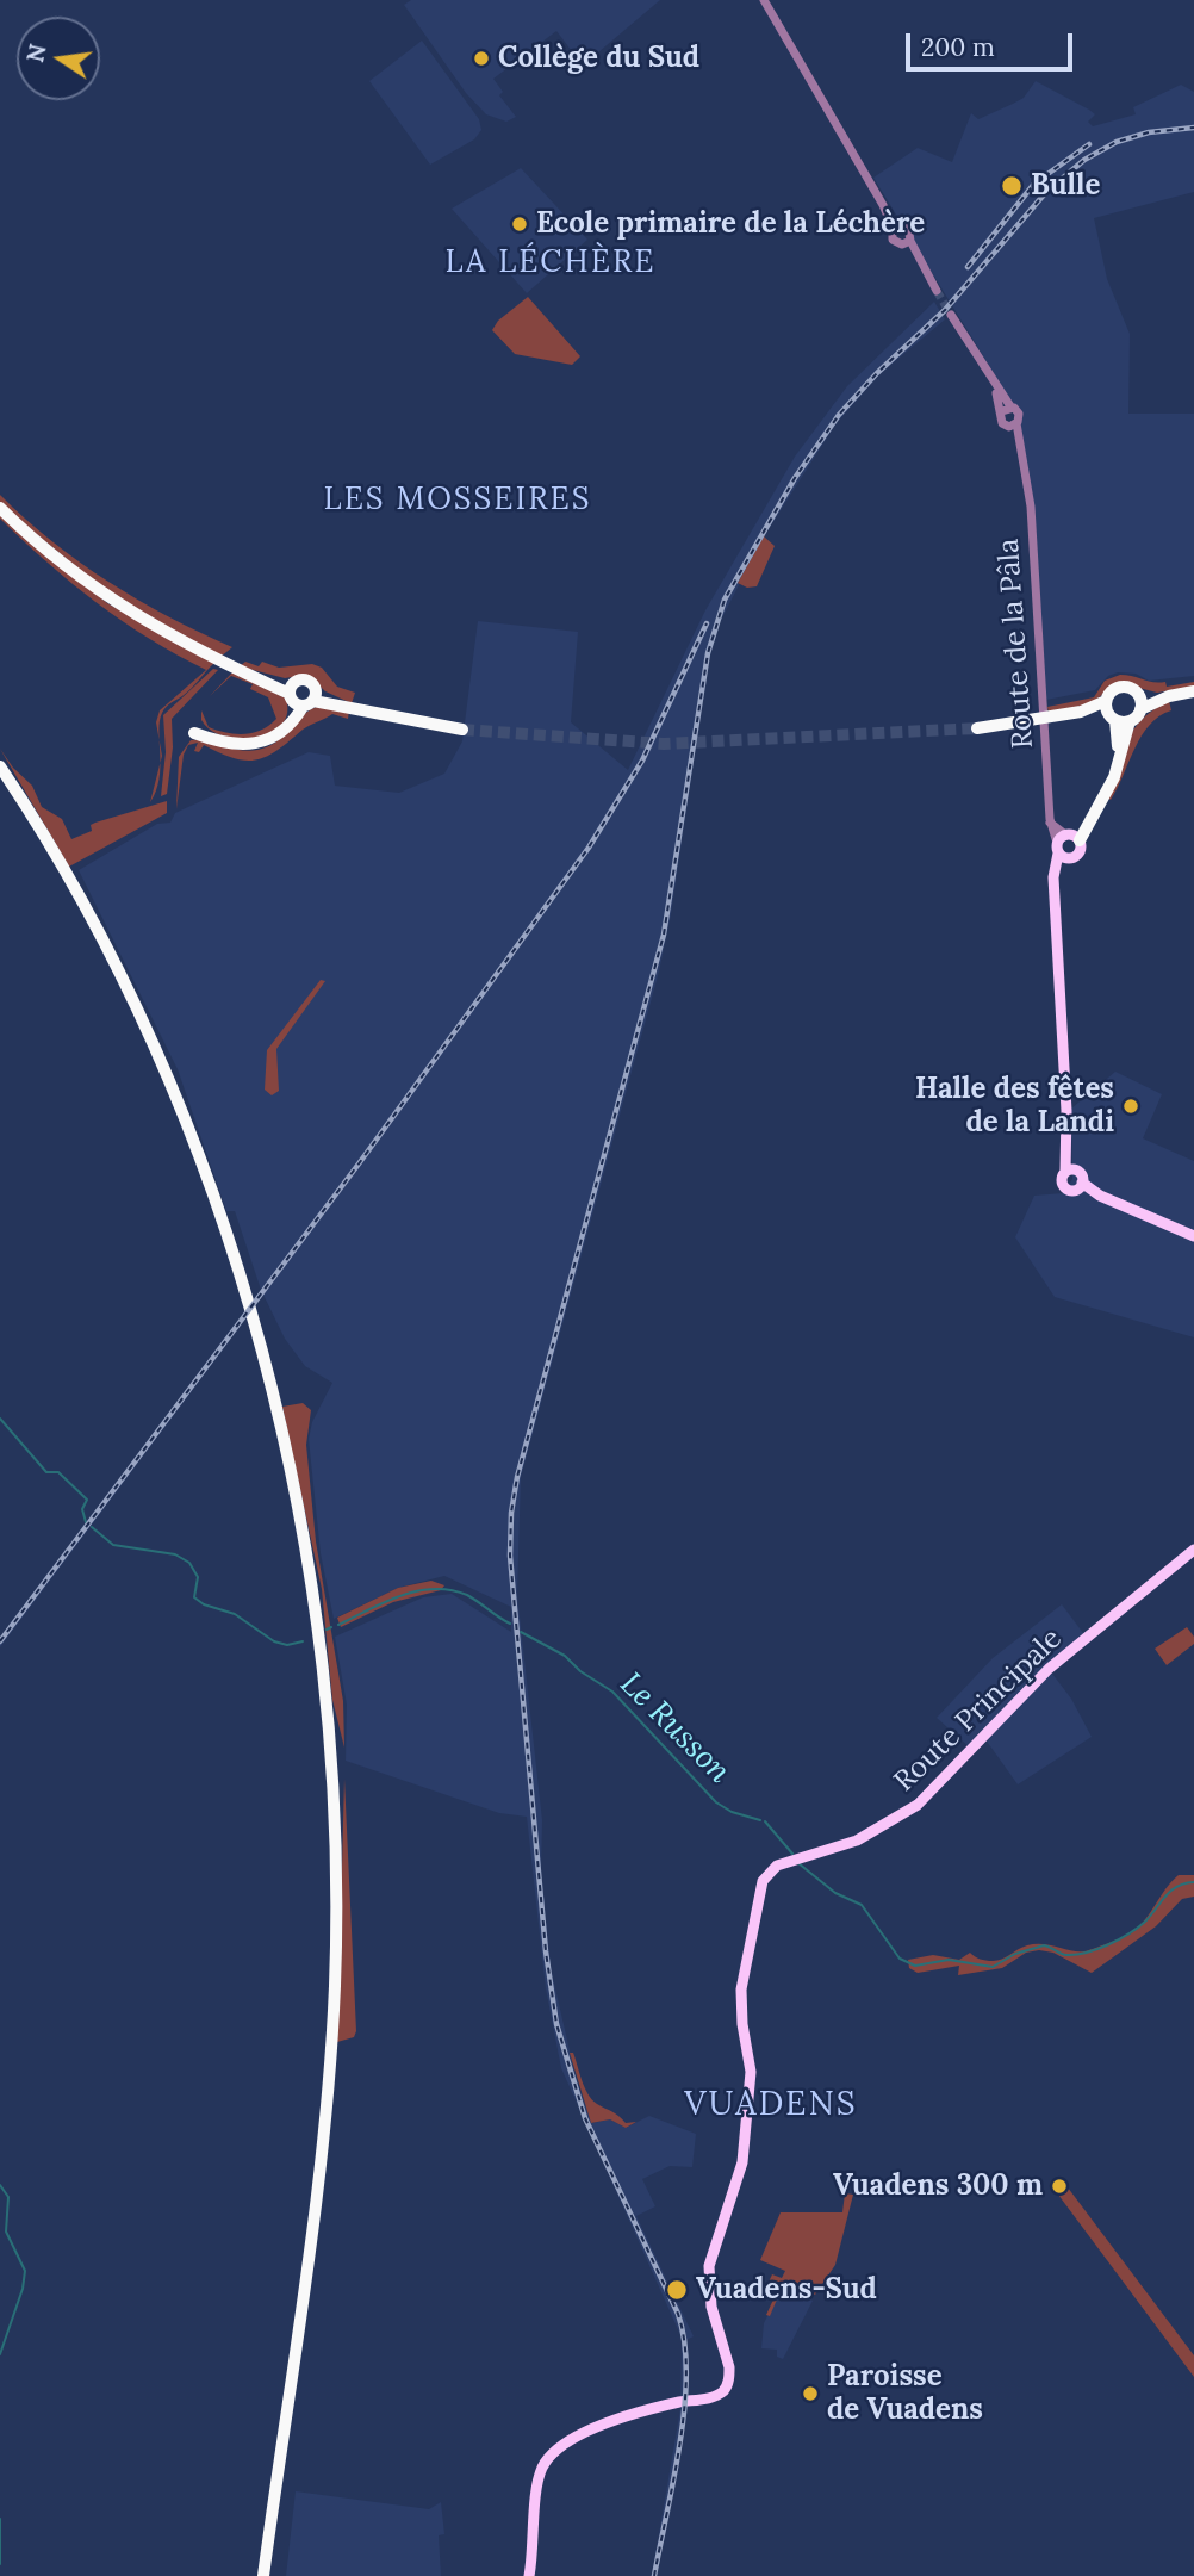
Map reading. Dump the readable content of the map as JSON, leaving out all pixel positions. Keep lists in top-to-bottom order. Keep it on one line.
{"streets":{"main road":["Route Principale"],"street":["Route de la Pâla"]},"districts":["LA LÉCHÈRE","LES MOSSEIRES","VUADENS"],"water":["Le Russon"],"places":["Collège du Sud","Bulle","Ecole primaire de la Léchère","Halle des fêtes de la Landi","Vuadens 300 m","Vuadens-Sud","Paroisse de Vuadens"],"scale_bar":"200 m","north":"left"}
